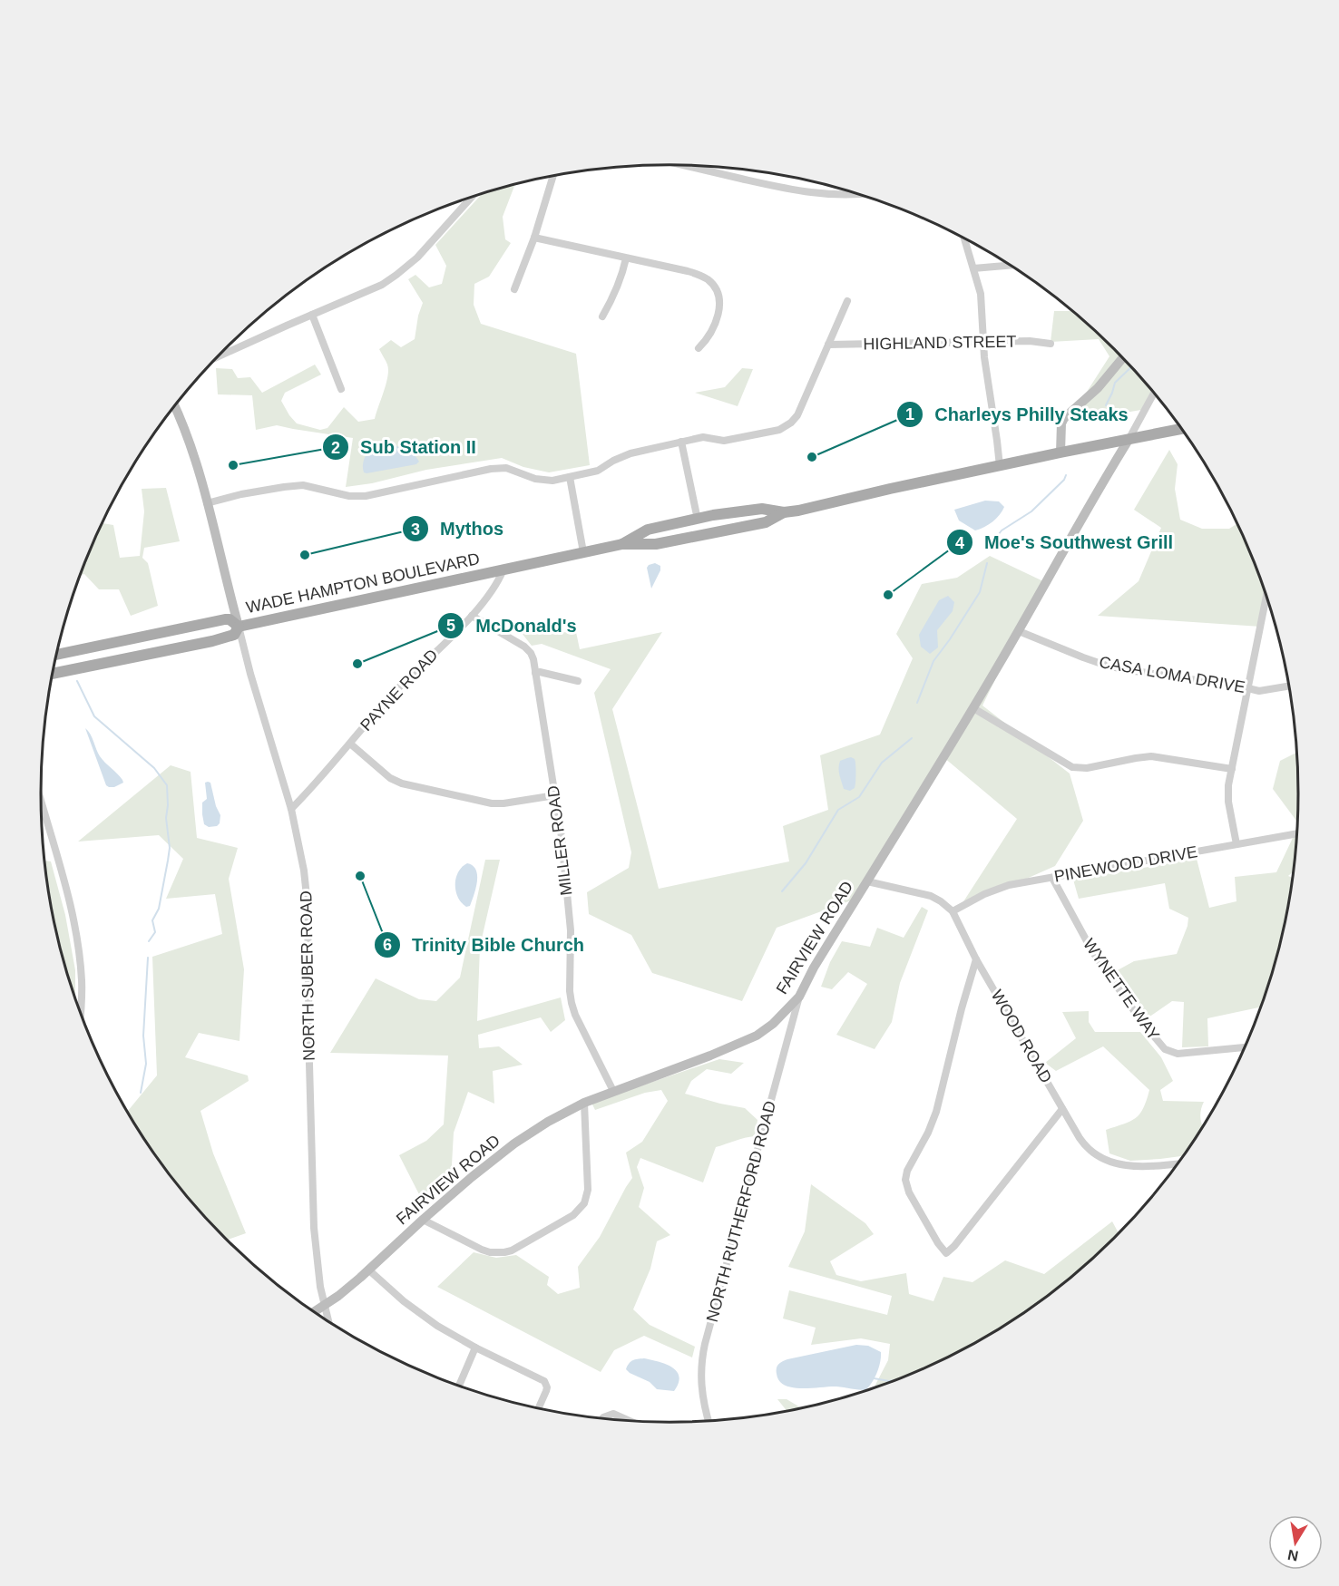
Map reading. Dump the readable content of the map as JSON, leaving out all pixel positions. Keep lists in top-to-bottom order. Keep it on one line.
{"streets":{"main road":["WADE HAMPTON BOULEVARD"],"street":["HIGHLAND STREET","CASA LOMA DRIVE","PAYNE ROAD","MILLER ROAD","PINEWOOD DRIVE","FAIRVIEW ROAD","NORTH SUBER ROAD","WYNETTE WAY","WOOD ROAD","NORTH RUTHERFORD ROAD"]},"crossings":[["WADE HAMPTON BOULEVARD","PAYNE ROAD"],["WADE HAMPTON BOULEVARD","FAIRVIEW ROAD"],["WADE HAMPTON BOULEVARD","NORTH SUBER ROAD"],["CASA LOMA DRIVE","FAIRVIEW ROAD"],["PAYNE ROAD","MILLER ROAD"],["PAYNE ROAD","NORTH SUBER ROAD"],["MILLER ROAD","FAIRVIEW ROAD"],["PINEWOOD DRIVE","WYNETTE WAY"],["PINEWOOD DRIVE","WOOD ROAD"],["FAIRVIEW ROAD","NORTH SUBER ROAD"],["FAIRVIEW ROAD","WOOD ROAD"],["FAIRVIEW ROAD","NORTH RUTHERFORD ROAD"]],"places":["Charleys Philly Steaks","Sub Station II","Mythos","Moe's Southwest Grill","McDonald's","Trinity Bible Church"],"north":"bottom"}
